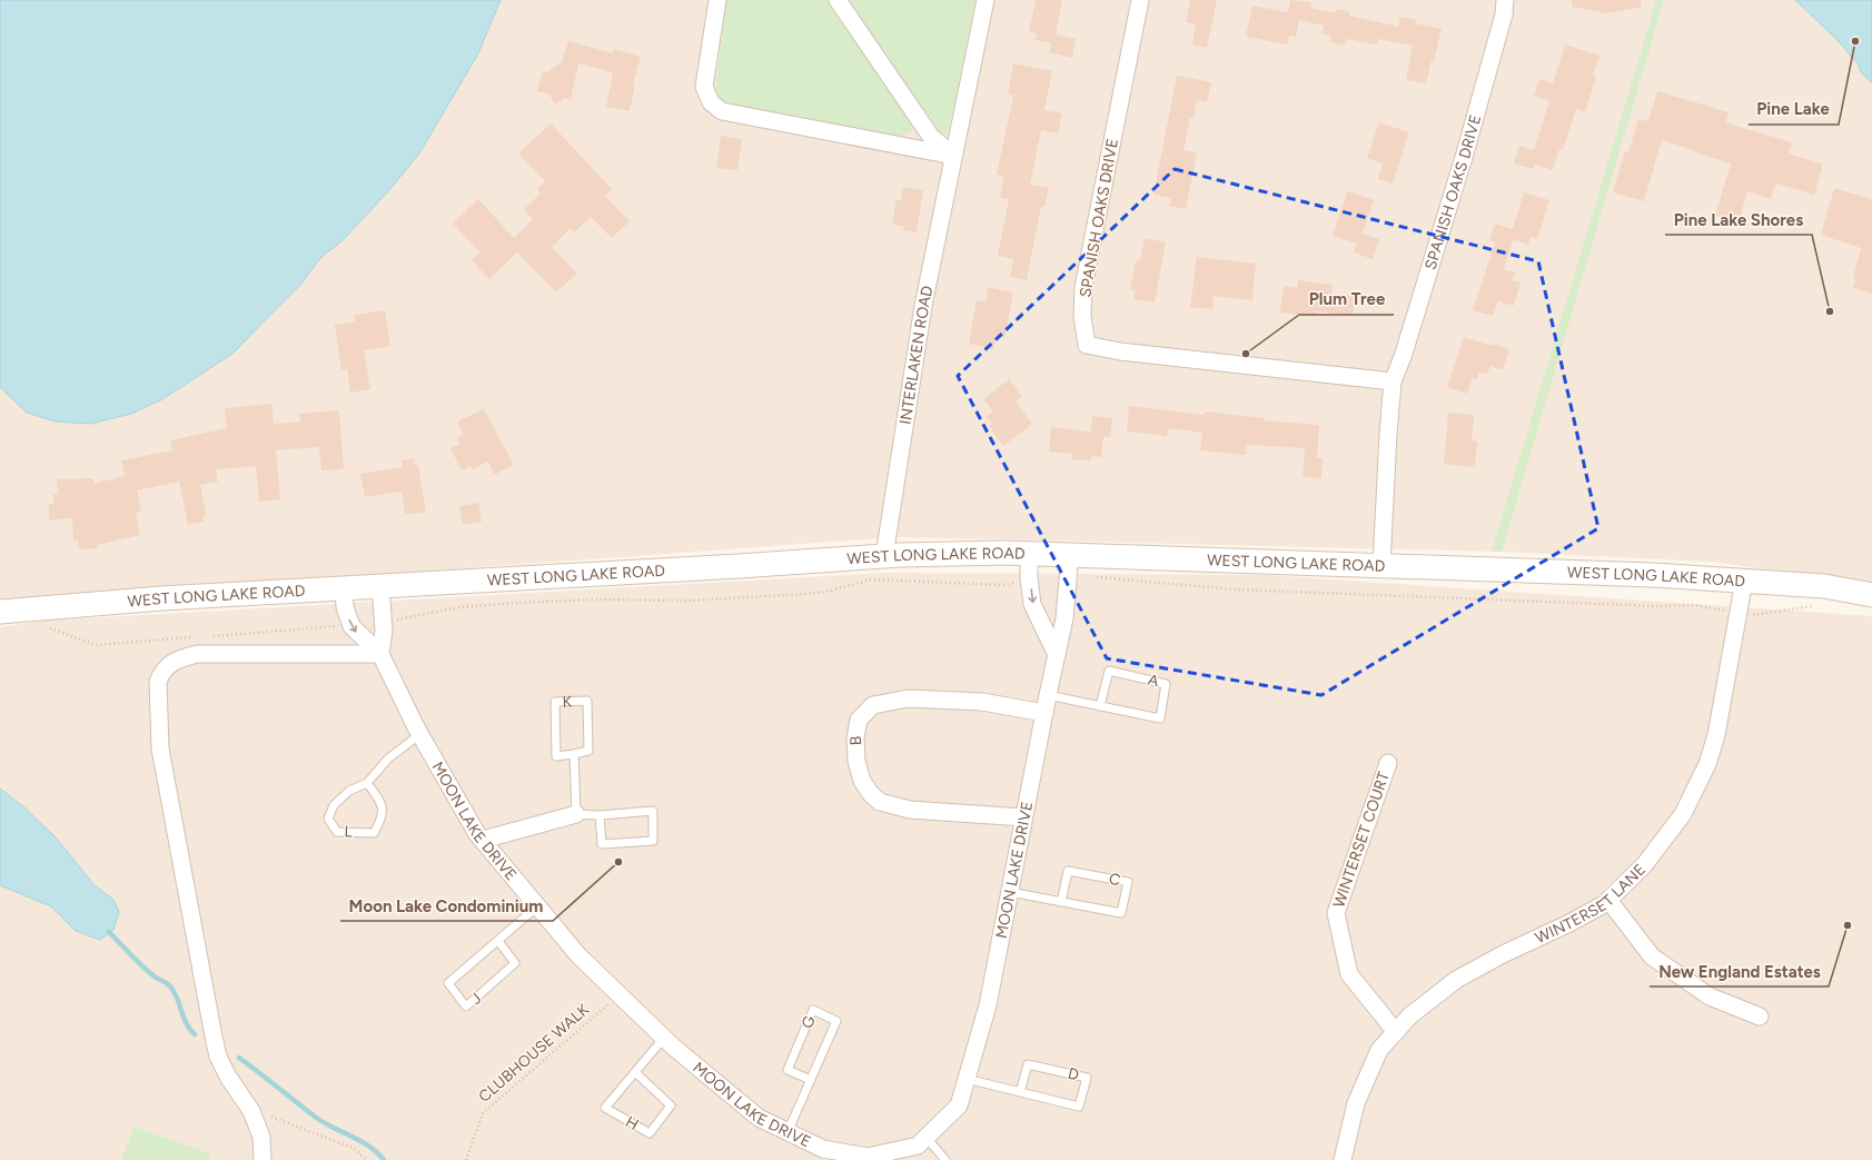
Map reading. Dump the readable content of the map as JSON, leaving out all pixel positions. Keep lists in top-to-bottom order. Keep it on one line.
{"streets":{"main road":["WEST LONG LAKE ROAD"],"street":["SPANISH OAKS DRIVE","INTERLAKEN ROAD","B","MOON LAKE DRIVE","WINTERSET COURT","WINTERSET LANE"],"lane":["A","K","L","C","J","G","D","H"],"path":["CLUBHOUSE WALK"]},"crossings":[["SPANISH OAKS DRIVE","WEST LONG LAKE ROAD"],["INTERLAKEN ROAD","WEST LONG LAKE ROAD"],["WEST LONG LAKE ROAD","MOON LAKE DRIVE"],["WEST LONG LAKE ROAD","WINTERSET LANE"],["A","MOON LAKE DRIVE"],["B","MOON LAKE DRIVE"],["MOON LAKE DRIVE","L"],["MOON LAKE DRIVE","C"],["MOON LAKE DRIVE","J"],["MOON LAKE DRIVE","G"],["MOON LAKE DRIVE","CLUBHOUSE WALK"],["MOON LAKE DRIVE","D"],["MOON LAKE DRIVE","H"],["WINTERSET COURT","WINTERSET LANE"]],"places":["Pine Lake","Pine Lake Shores","Plum Tree","Moon Lake Condominium","New England Estates"]}
